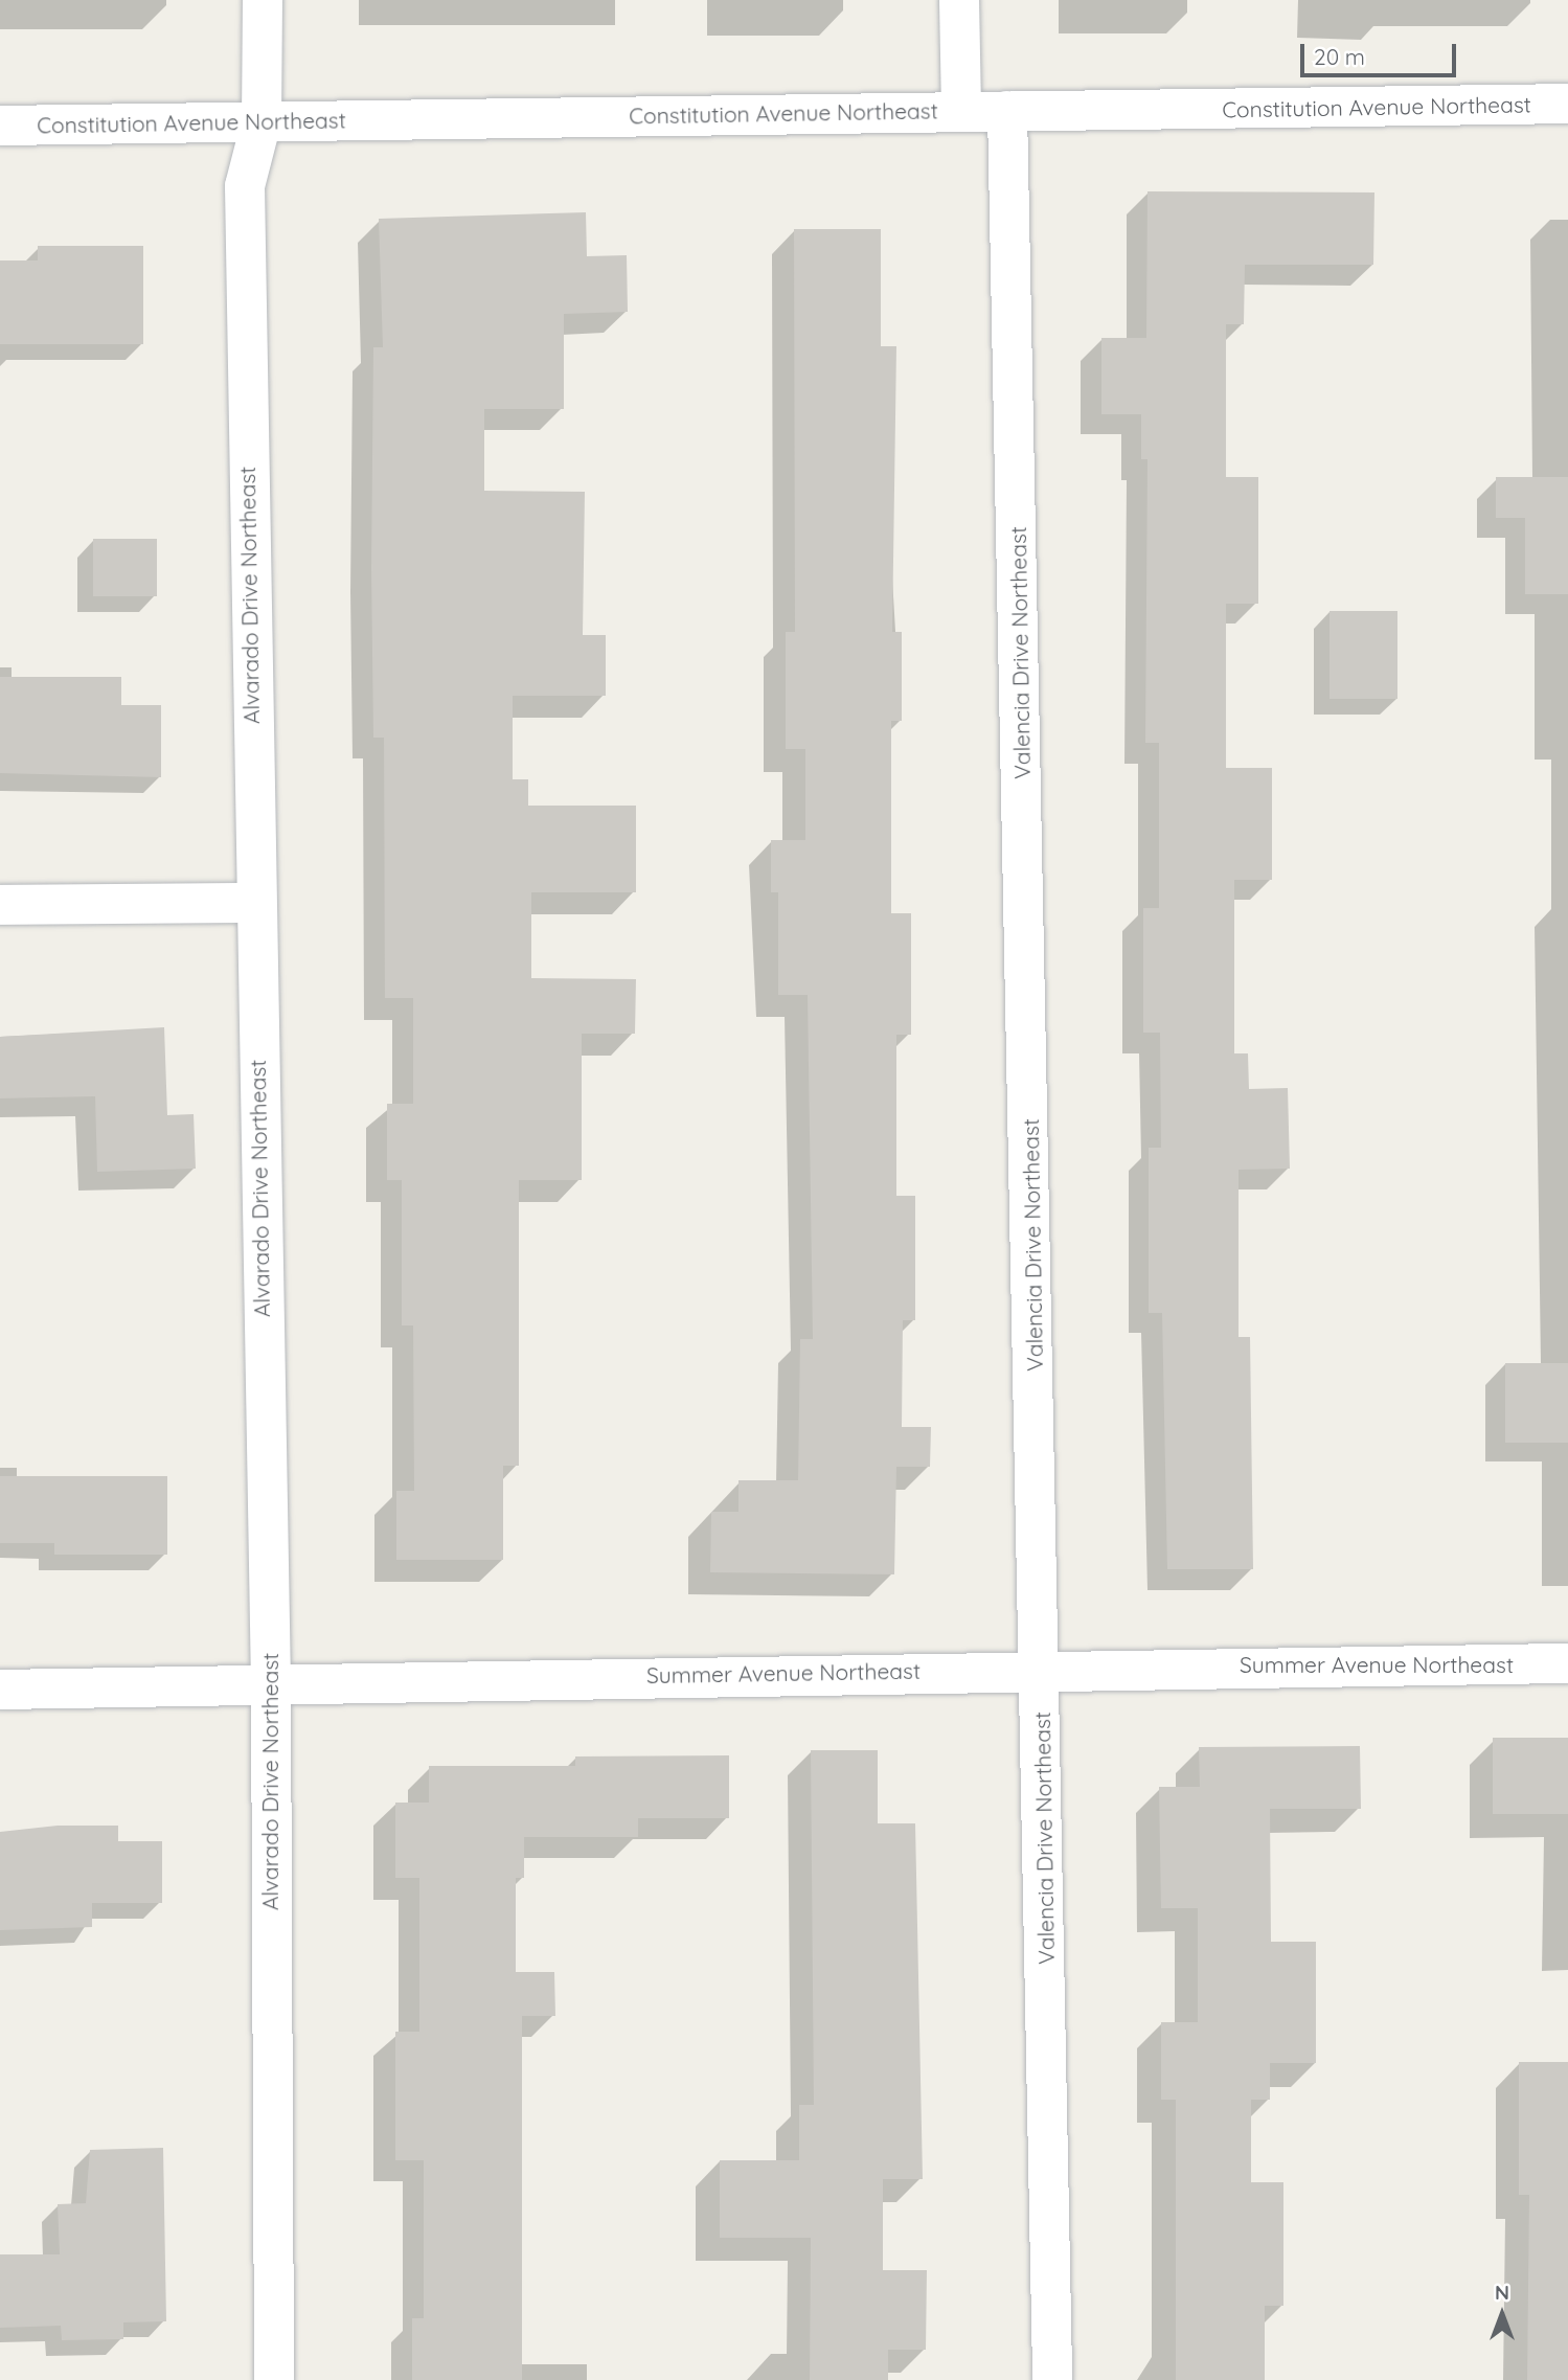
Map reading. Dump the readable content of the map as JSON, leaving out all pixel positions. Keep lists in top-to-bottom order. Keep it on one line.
{"streets":{"street":["Constitution Avenue Northeast","Alvarado Drive Northeast","Valencia Drive Northeast","Summer Avenue Northeast"]},"crossings":[["Constitution Avenue Northeast","Alvarado Drive Northeast"],["Constitution Avenue Northeast","Valencia Drive Northeast"],["Alvarado Drive Northeast","Summer Avenue Northeast"],["Valencia Drive Northeast","Summer Avenue Northeast"]],"scale_bar":"20 m","north":"top"}
